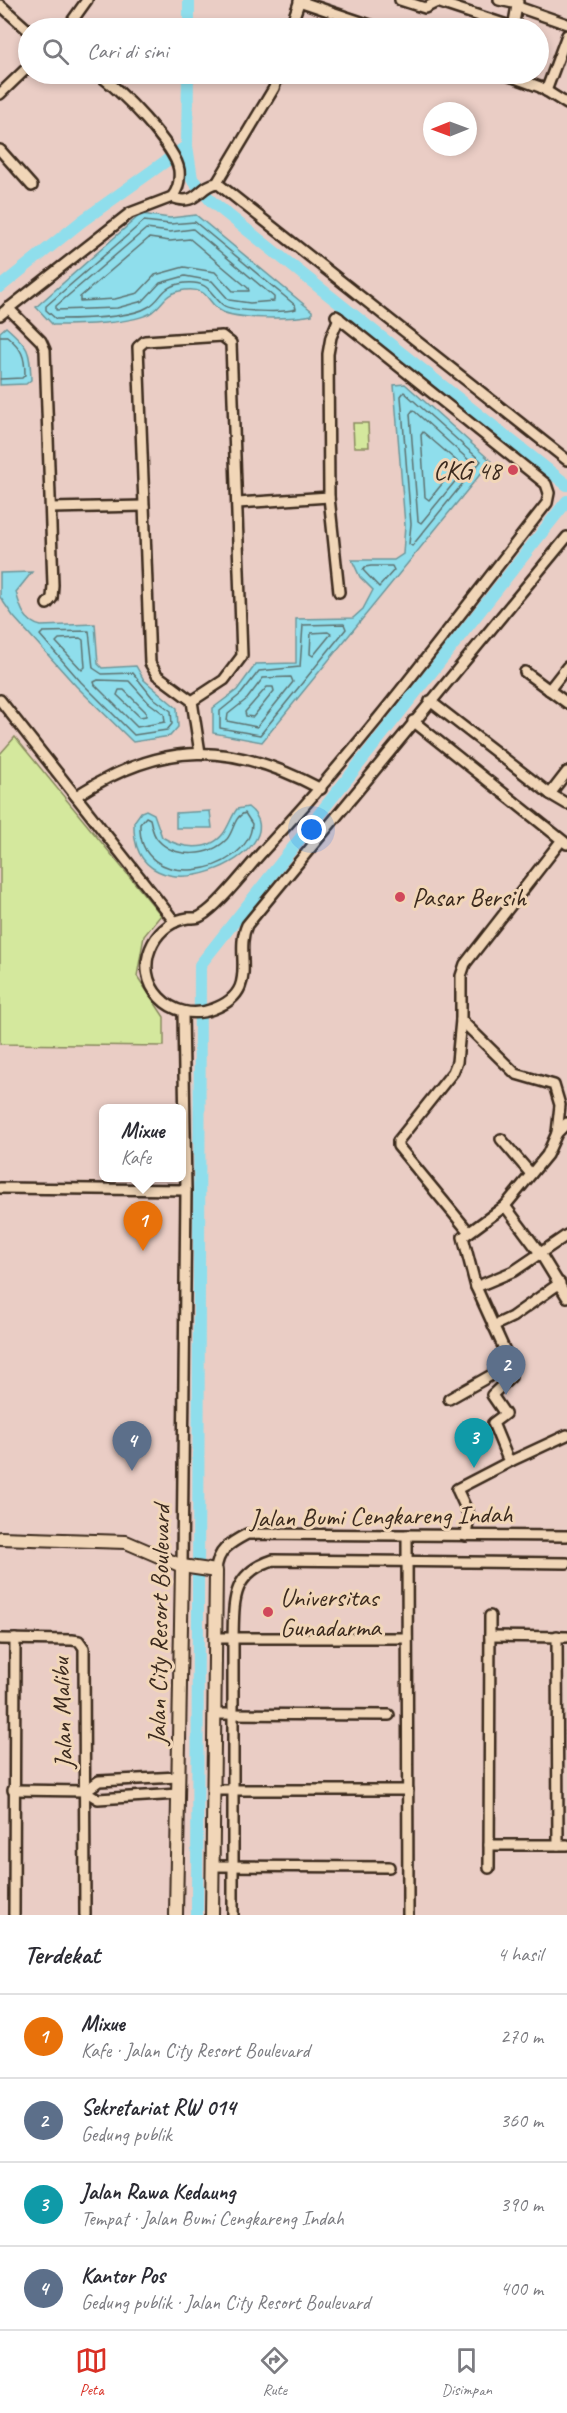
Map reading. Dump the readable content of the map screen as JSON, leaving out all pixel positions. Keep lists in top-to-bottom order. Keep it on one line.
{"streets":{"street":["Jalan Bumi Cengkareng Indah","Jalan City Resort Boulevard","Jalan Malibu"]},"crossings":[["Jalan City Resort Boulevard","Jalan Malibu"]],"places":["CKG 48","Pasar Bersih","Universitas Gunadarma"],"north":"left","page":{"search":"Cari di sini","popup":["Mixue","Kafe"],"pins":["1","2","3","4"],"heading":["Terdekat","4 hasil"],"list":[{"mark":"1","name":"Mixue","note":"Kafe · Jalan City Resort Boulevard","value":"270 m"},{"mark":"2","name":"Sekretariat RW 014","note":"Gedung publik","value":"360 m"},{"mark":"3","name":"Jalan Rawa Kedaung","note":"Tempat · Jalan Bumi Cengkareng Indah","value":"390 m"},{"mark":"4","name":"Kantor Pos","note":"Gedung publik · Jalan City Resort Boulevard","value":"400 m"}],"nav":["Peta","Rute","Disimpan"]}}
